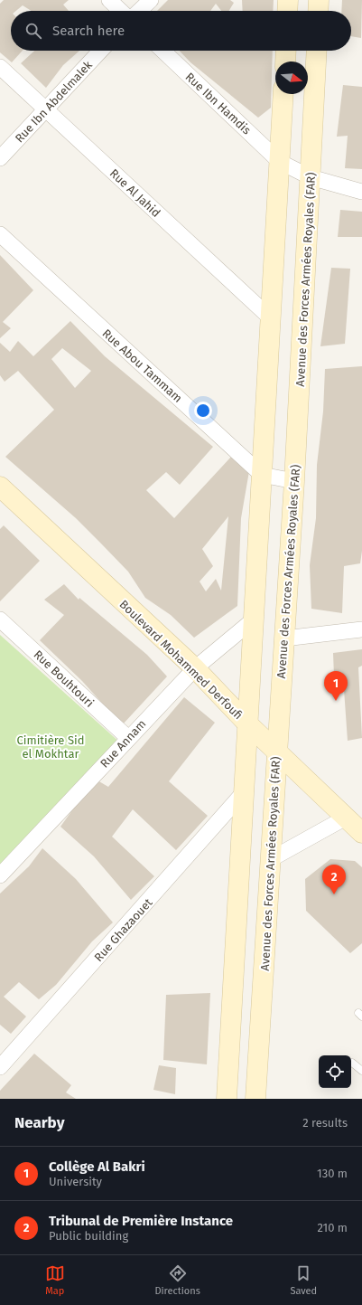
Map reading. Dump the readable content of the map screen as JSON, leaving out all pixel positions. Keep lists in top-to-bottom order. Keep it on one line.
{"streets":{"main road":["Avenue des Forces Armées Royales (FAR)","Boulevard Mohammed Derfoufi"],"street":["Rue Ibn Abdelmalek","Rue Ibn Hamdis","Rue Al Jahid","Rue Abou Tammam","Rue Bouhtouri","Rue Annam","Rue Ghazaouet"]},"crossings":[["Rue Ibn Abdelmalek","Rue Al Jahid"],["Rue Ibn Hamdis","Avenue des Forces Armées Royales (FAR)"],["Avenue des Forces Armées Royales (FAR)","Boulevard Mohammed Derfoufi"],["Boulevard Mohammed Derfoufi","Rue Annam"],["Rue Bouhtouri","Rue Annam"]],"parks":["Cimitière Sid el Mokhtar"],"north":"right","page":{"search":"Search here","pins":["1","2"],"heading":["Nearby","2 results"],"list":[{"mark":"1","name":"Collège Al Bakri","note":"University","value":"130 m"},{"mark":"2","name":"Tribunal de Première Instance","note":"Public building","value":"210 m"}],"nav":["Map","Directions","Saved"]}}
